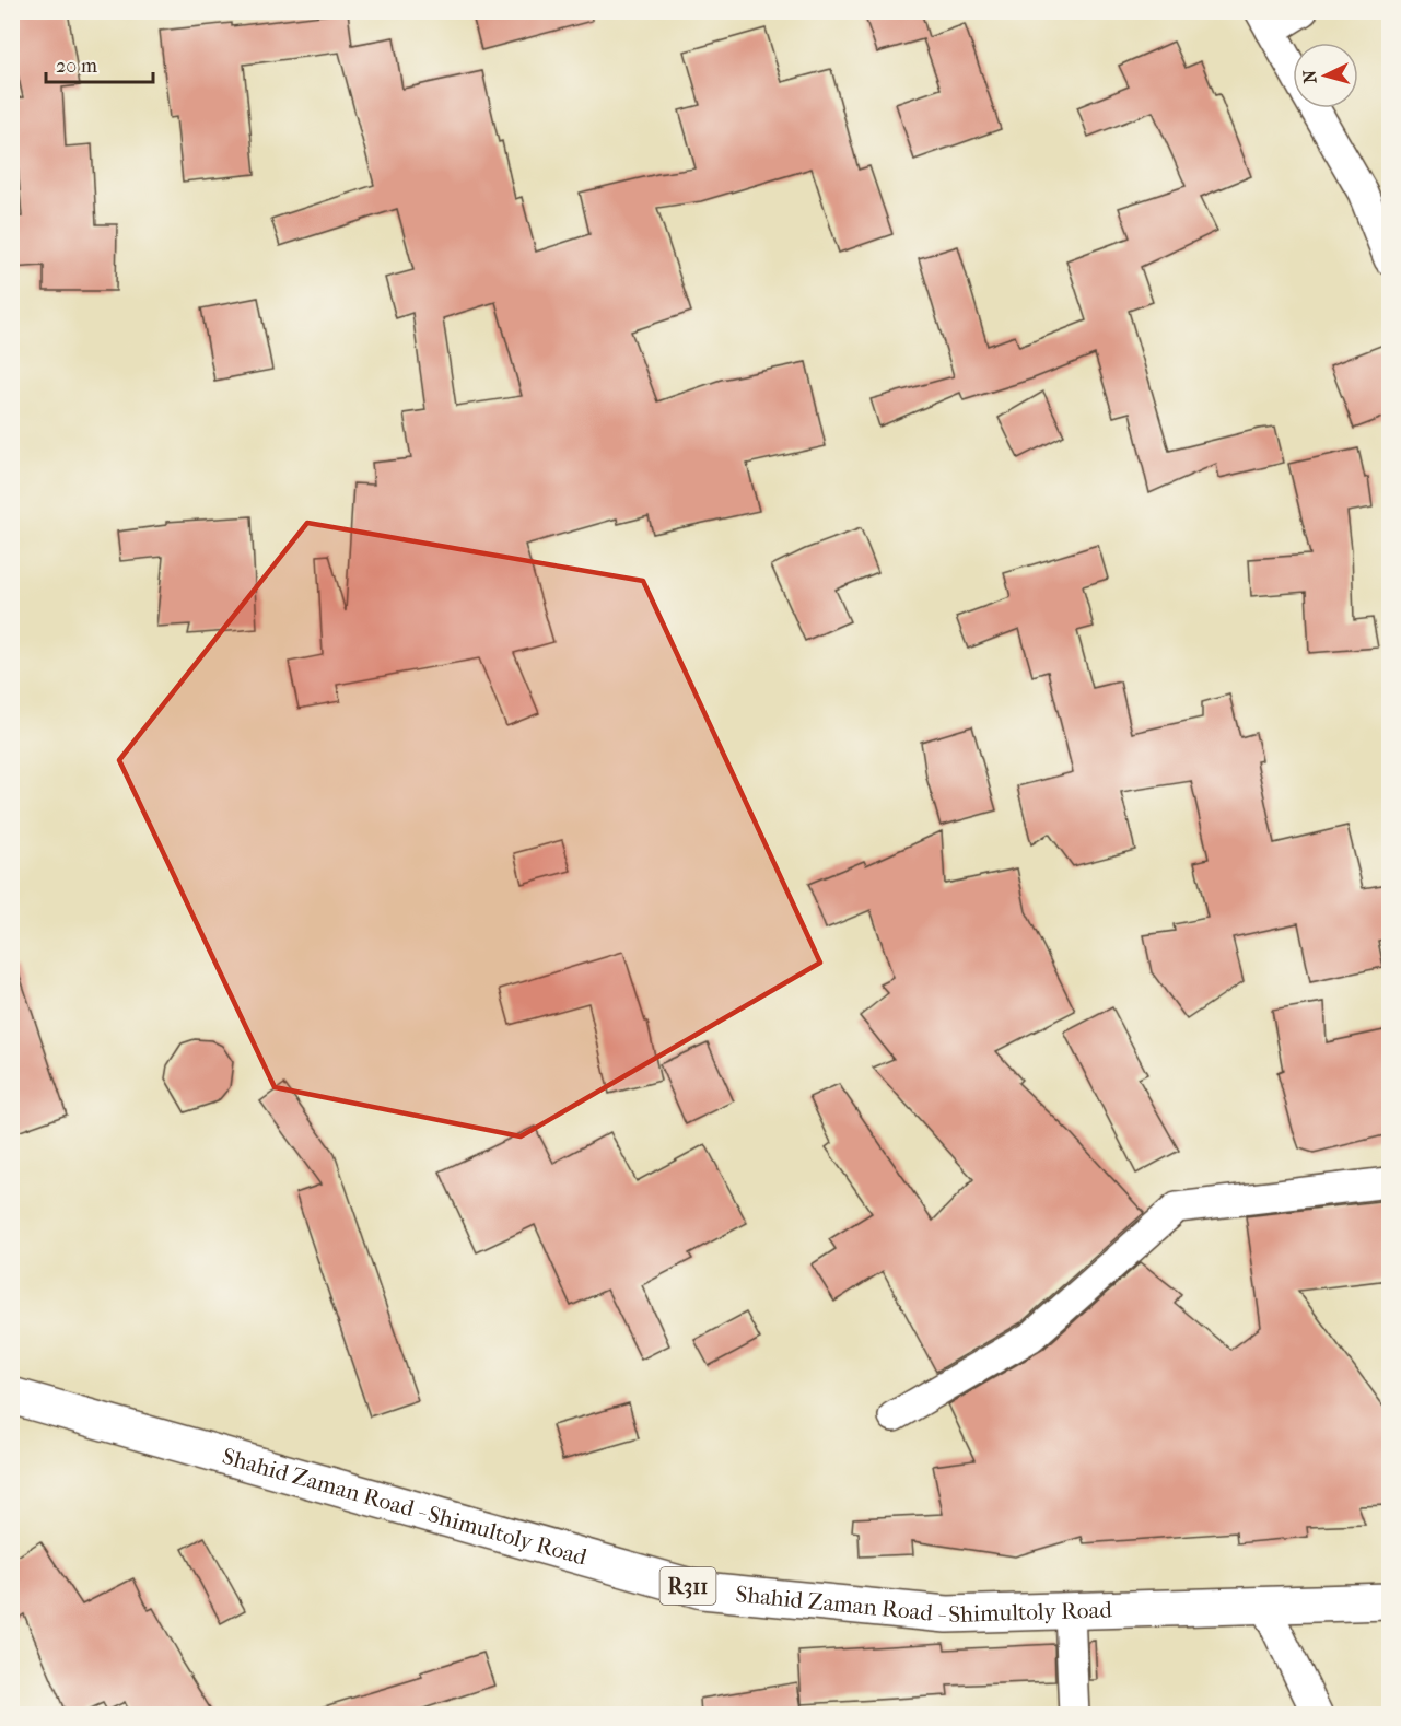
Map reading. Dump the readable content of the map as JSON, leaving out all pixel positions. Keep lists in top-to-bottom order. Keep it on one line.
{"streets":{"main road":["Shahid Zaman Road - Shimultoly Road","R311"]},"scale_bar":"20 m","north":"left"}
